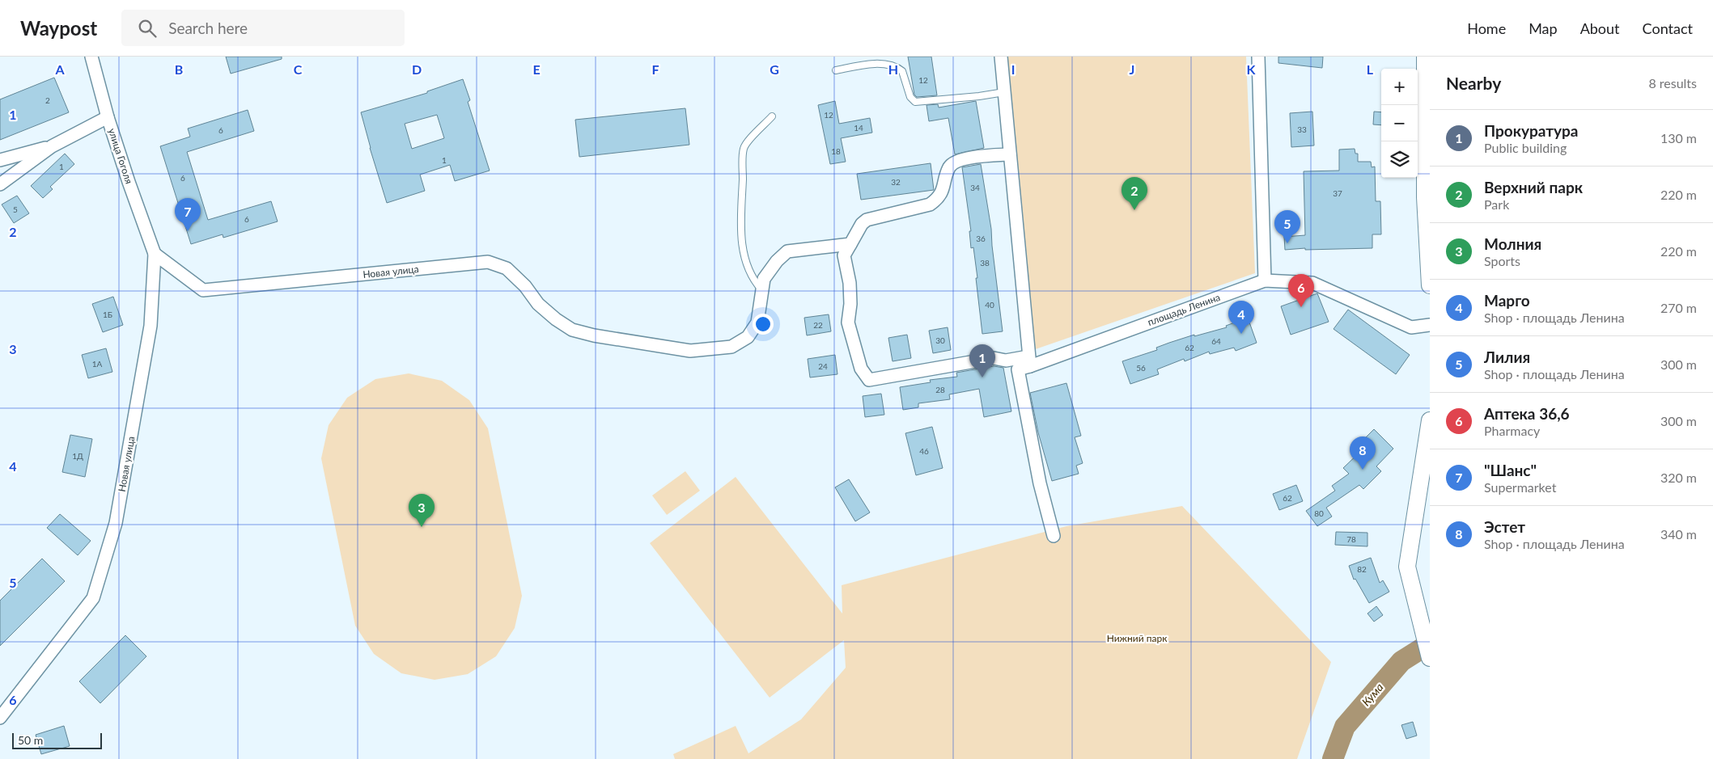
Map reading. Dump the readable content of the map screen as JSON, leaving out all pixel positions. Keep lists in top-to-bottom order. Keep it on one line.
{"streets":{"street":["улица Гоголя","Новая улица","площадь Ленина"]},"crossings":[["улица Гоголя","Новая улица"]],"water":["Кума"],"parks":["Нижний парк"],"house_numbers":["12","2","12","14","33","6","18","1","1","6","32","34","37","5","6","36","38","40","1Б","22","30","64","62","1А","24","56","28","46","1Д","62","80","78","82"],"scale_bar":"50 m","page":{"header":"Waypost","search":"Search here","nav":["Home","Map","About","Contact"],"heading":["Nearby","8 results"],"map_buttons":["+","−"],"list":[{"mark":"1","name":"Прокуратура","note":"Public building","value":"130 m"},{"mark":"2","name":"Верхний парк","note":"Park","value":"220 m"},{"mark":"3","name":"Молния","note":"Sports","value":"220 m"},{"mark":"4","name":"Марго","note":"Shop · площадь Ленина","value":"270 m"},{"mark":"5","name":"Лилия","note":"Shop · площадь Ленина","value":"300 m"},{"mark":"6","name":"Аптека 36,6","note":"Pharmacy","value":"300 m"},{"mark":"7","name":"\"Шанс\"","note":"Supermarket","value":"320 m"},{"mark":"8","name":"Эстет","note":"Shop · площадь Ленина","value":"340 m"}],"pins":["2","7","5","6","4","1","8","3"],"scale":"50 m"},"grid":{"columns":["A","B","C","D","E","F","G","H","I","J","K","L"],"rows":["1","2","3","4","5","6"]}}
